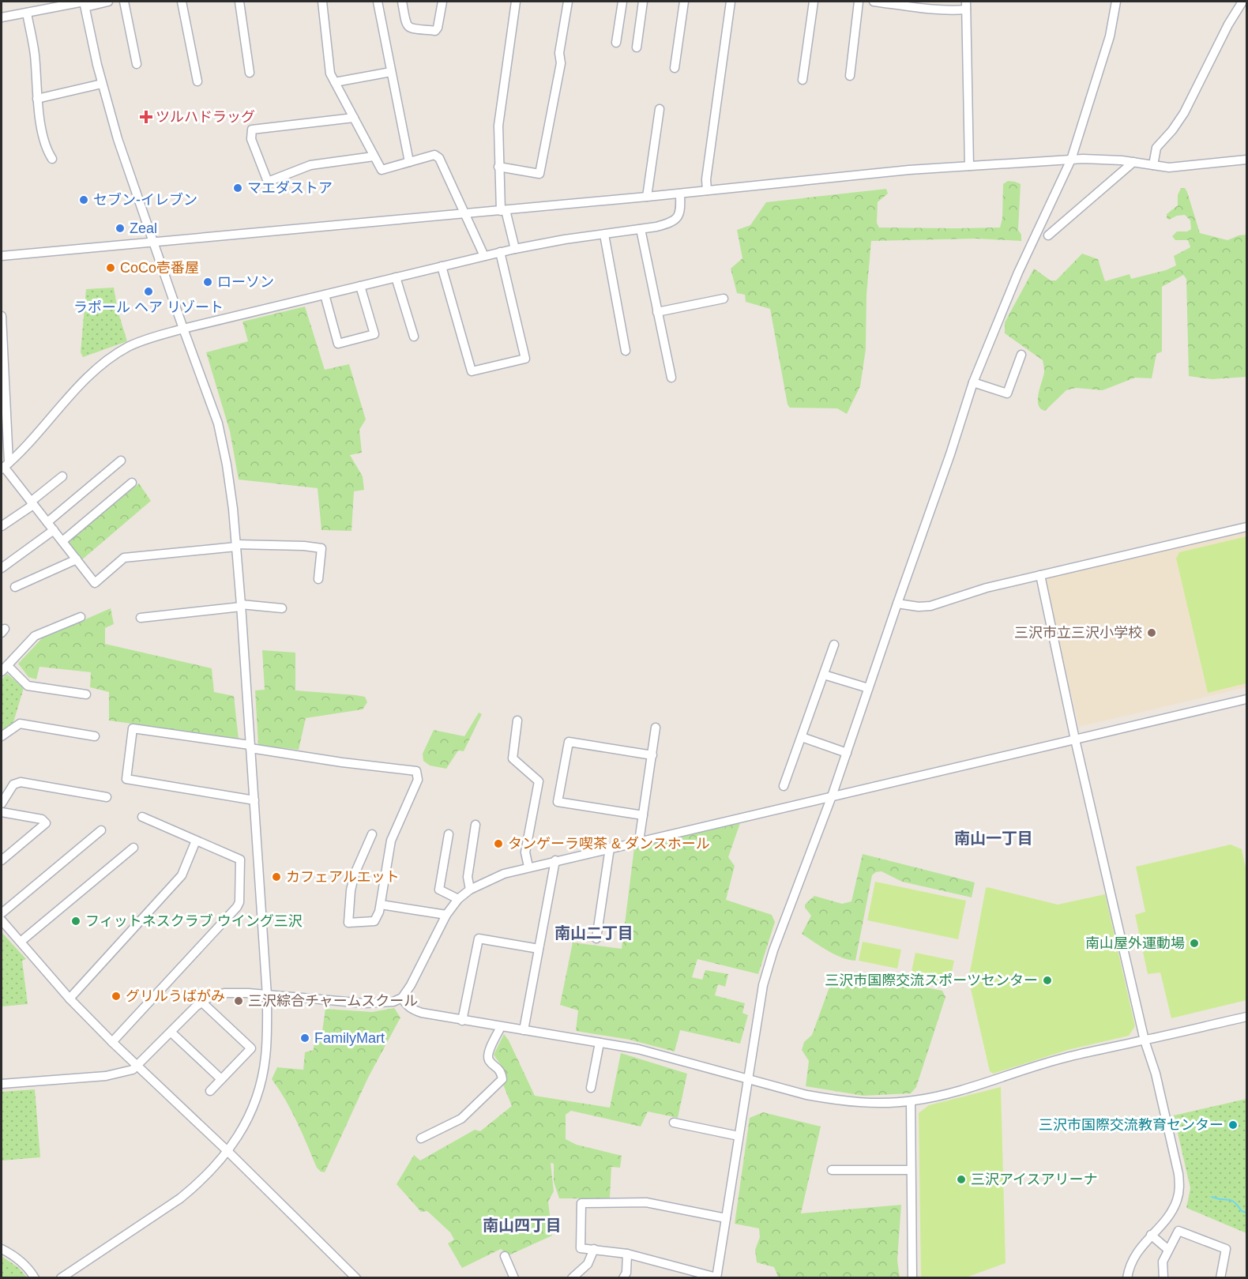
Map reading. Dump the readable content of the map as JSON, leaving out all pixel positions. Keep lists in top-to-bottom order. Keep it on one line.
{"districts":["南山一丁目","南山二丁目","南山四丁目"],"places":{"health":["ツルハドラッグ"],"other":["マエダストア","セブン-イレブン","Zeal","CoCo壱番屋","ローソン","ラポール ヘア リゾート","三沢市立三沢小学校","タンゲーラ喫茶 & ダンスホール","カフェアルエット","フィットネスクラブ ウイング三沢","南山屋外運動場","三沢市国際交流スポーツセンター","グリルうばがみ","三沢綜合チャームスクール","FamilyMart","三沢市国際交流教育センター","三沢アイスアリーナ"]}}
